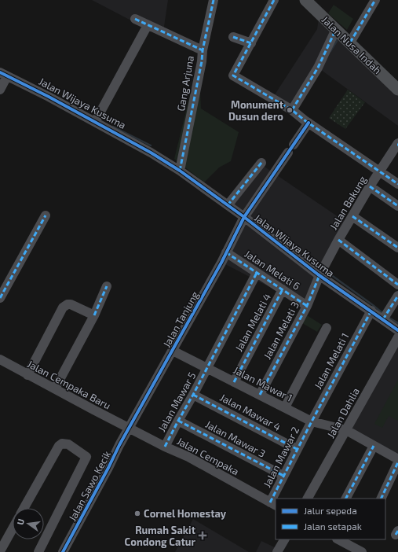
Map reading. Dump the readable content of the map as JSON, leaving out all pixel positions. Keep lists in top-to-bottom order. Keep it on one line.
{"streets":{"main road":["Jalan Nusa Indah"],"street":["Gang Arjuna","Jalan Wijaya Kusuma","Jalan Bakung","Jalan Melati 6","Jalan Tanjung","Jalan Melati 4","Jalan Melati 3","Jalan Melati 1","Jalan Mawar 1","Jalan Cempaka Baru","Jalan Mawar 5","Jalan Mawar 4","Jalan Dahlia","Jalan Mawar 3","Jalan Cempaka","Jalan Mawar 2","Jalan Sawo Kecik"]},"crossings":[["Gang Arjuna","Jalan Wijaya Kusuma"],["Jalan Wijaya Kusuma","Jalan Bakung"],["Jalan Wijaya Kusuma","Jalan Tanjung"],["Jalan Wijaya Kusuma","Jalan Melati 3"],["Jalan Wijaya Kusuma","Jalan Melati 1"],["Jalan Bakung","Jalan Melati 3"],["Jalan Melati 6","Jalan Tanjung"],["Jalan Melati 6","Jalan Melati 4"],["Jalan Melati 6","Jalan Melati 3"],["Jalan Melati 6","Jalan Mawar 5"],["Jalan Tanjung","Jalan Mawar 1"],["Jalan Tanjung","Jalan Cempaka Baru"],["Jalan Tanjung","Jalan Cempaka"],["Jalan Tanjung","Jalan Sawo Kecik"],["Jalan Melati 4","Jalan Mawar 1"],["Jalan Melati 3","Jalan Mawar 1"],["Jalan Melati 1","Jalan Mawar 1"],["Jalan Melati 1","Jalan Mawar 2"],["Jalan Mawar 1","Jalan Mawar 5"],["Jalan Mawar 1","Jalan Dahlia"],["Jalan Mawar 1","Jalan Mawar 2"],["Jalan Cempaka Baru","Jalan Cempaka"],["Jalan Cempaka Baru","Jalan Sawo Kecik"],["Jalan Mawar 5","Jalan Mawar 4"],["Jalan Mawar 5","Jalan Mawar 3"],["Jalan Mawar 5","Jalan Cempaka"],["Jalan Mawar 4","Jalan Mawar 2"],["Jalan Mawar 3","Jalan Mawar 2"],["Jalan Cempaka","Jalan Mawar 2"],["Jalan Cempaka","Jalan Sawo Kecik"]],"places":{"other":["Monument Dusun dero","Cornel Homestay"],"health":["Rumah Sakit Condong Catur"]},"legend":["Jalur sepeda","Jalan setapak"],"north":"left"}
